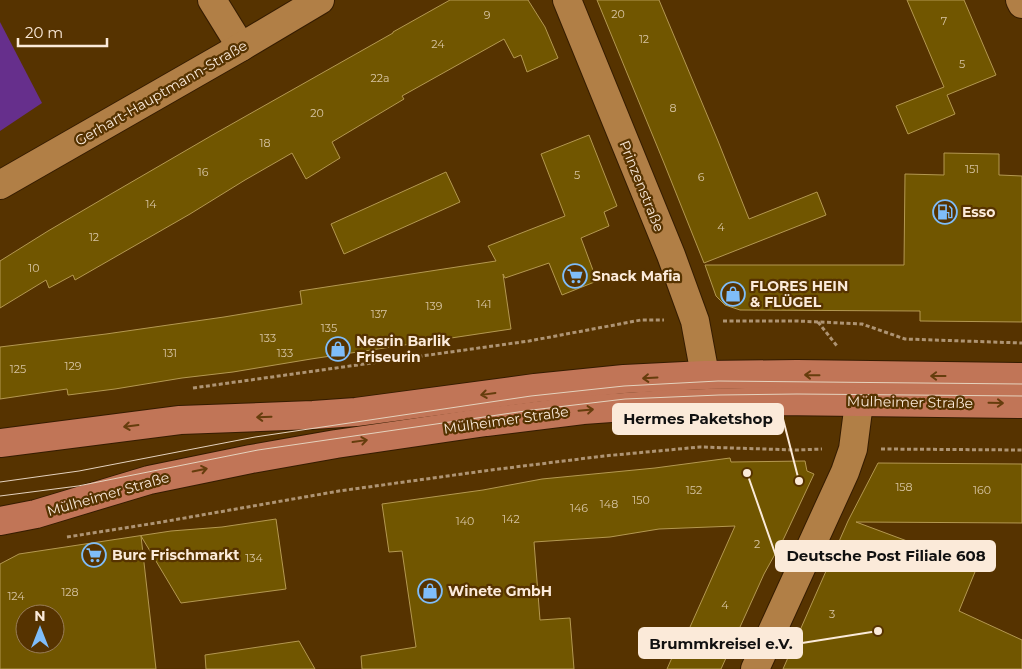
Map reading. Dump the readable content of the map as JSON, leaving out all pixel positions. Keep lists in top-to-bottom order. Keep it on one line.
{"streets":{"main road":["Mülheimer Straße"],"street":["Gerhart-Hauptmann-Straße","Prinzenstraße"]},"crossings":[["Prinzenstraße","Mülheimer Straße"]],"places":{"fuel station":["Esso"],"supermarket":["Snack Mafia","Burc Frischmarkt"],"shop":["FLORES HEIN & FLÜGEL","Nesrin Barlik Friseurin","Winete GmbH"],"other":["Deutsche Post Filiale 608","Hermes Paketshop","Brummkreisel e.V."]},"house_numbers":["20","9","7","12","24","5","22a","8","20","18","151","16","5","6","14","4","12","10","141","139","137","135","133","131","133","129","125","158","152","160","150","148","146","142","140","2","134","128","124","4","3"],"scale_bar":"20 m","north":"top"}
